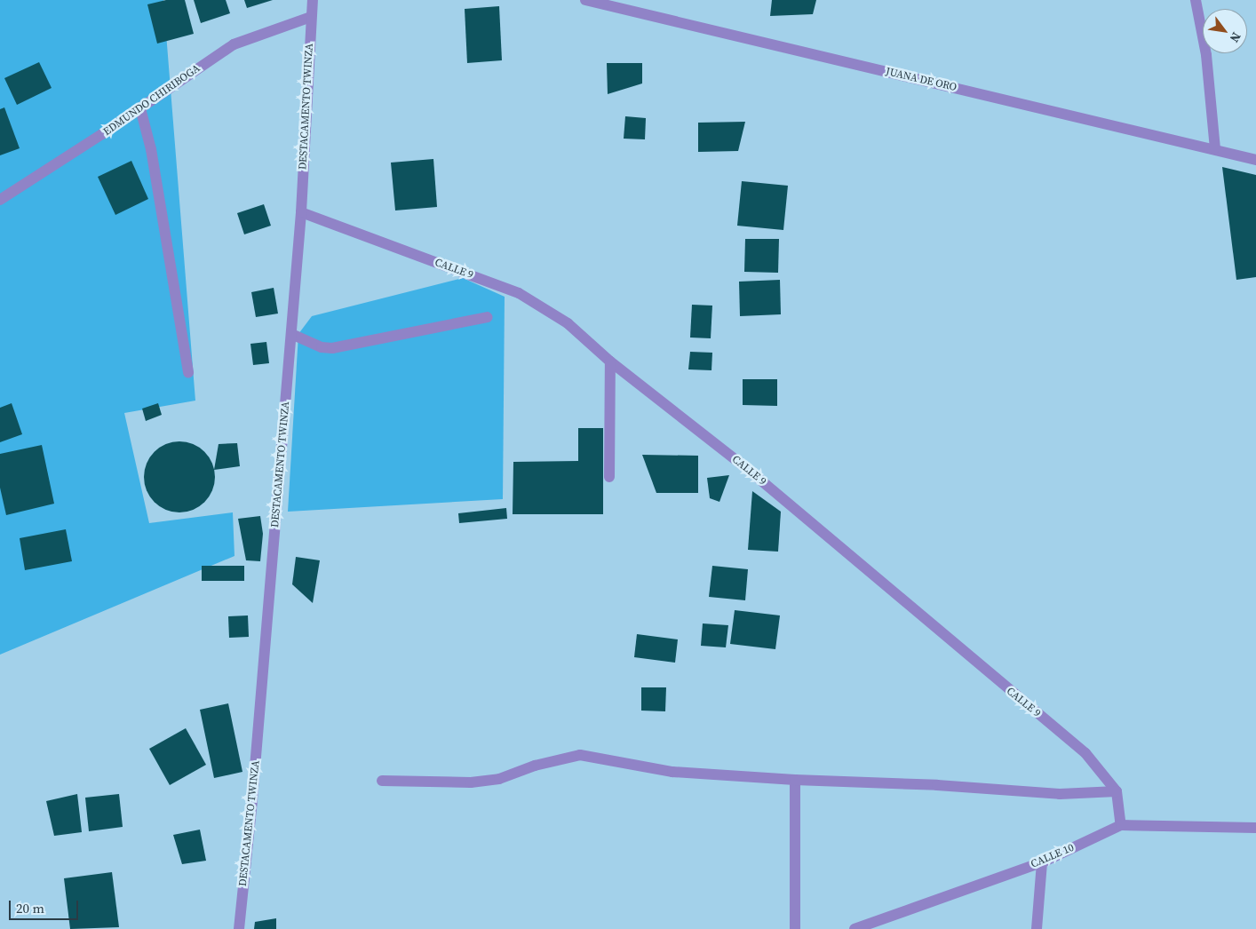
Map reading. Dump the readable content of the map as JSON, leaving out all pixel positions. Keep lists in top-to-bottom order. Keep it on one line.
{"streets":{"street":["JUANA DE ORO","EDMUNDO CHIRIBOGA","DESTACAMENTO TWINZA","CALLE 9","CALLE 10"]},"crossings":[["EDMUNDO CHIRIBOGA","DESTACAMENTO TWINZA"],["DESTACAMENTO TWINZA","CALLE 9"]],"scale_bar":"20 m","north":"bottom right"}
